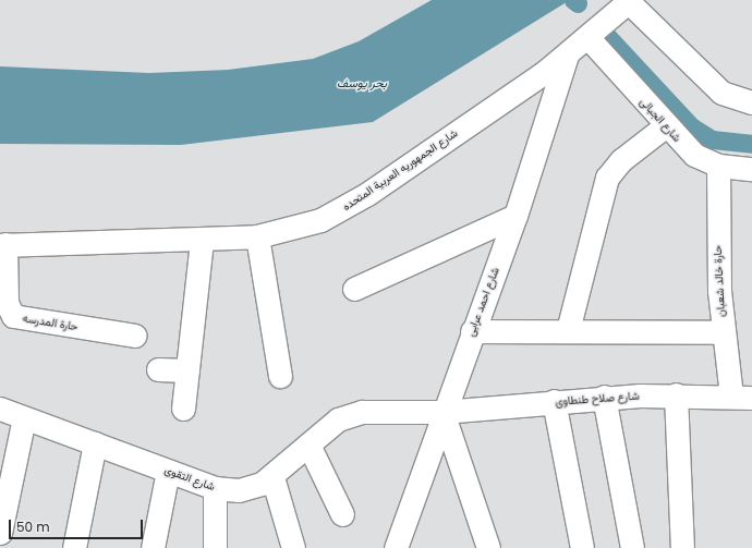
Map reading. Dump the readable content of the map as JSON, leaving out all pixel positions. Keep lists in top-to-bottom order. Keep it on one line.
{"streets":{"street":["شارع الجبالى","شارع الجمهوريه العربية المتحده","حارة خالد شعبان","شارع احمد عرابى","حارة المدرسه","شارع صلاح طنطاوى","شارع التقوى"]},"crossings":[["شارع الجبالى","شارع الجمهوريه العربية المتحده"],["شارع الجبالى","حارة خالد شعبان"],["شارع الجمهوريه العربية المتحده","شارع احمد عرابى"],["شارع الجمهوريه العربية المتحده","حارة المدرسه"],["حارة خالد شعبان","شارع صلاح طنطاوى"],["شارع احمد عرابى","شارع صلاح طنطاوى"],["شارع احمد عرابى","شارع التقوى"],["شارع صلاح طنطاوى","شارع التقوى"]],"water":["بحر يوسف"],"scale_bar":"50 m"}
